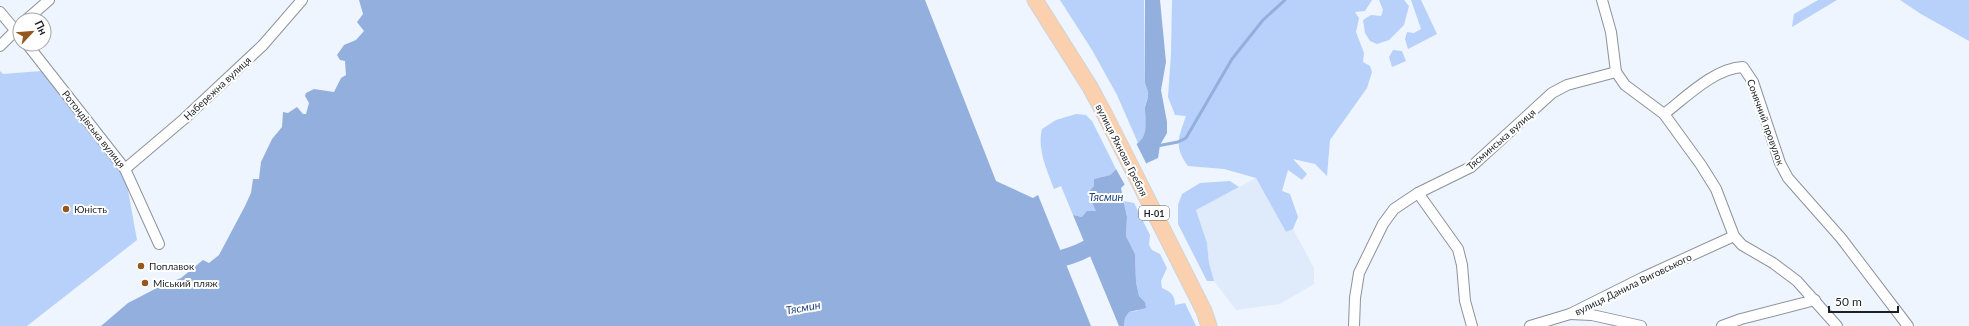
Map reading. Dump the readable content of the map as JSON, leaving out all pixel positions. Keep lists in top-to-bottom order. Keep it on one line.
{"streets":{"main road":["вулиця Яхнова Гребля","Н-01"],"street":["Набережна вулиця","Сонячний провулок","Ротондівська вулиця","Тясминська вулиця","вулиця Данила Виговського"]},"crossings":[["Набережна вулиця","Ротондівська вулиця"]],"water":["Тясмин"],"places":["Юність","Поплавок","Міський пляж"],"scale_bar":"50 m","north":"top right"}
